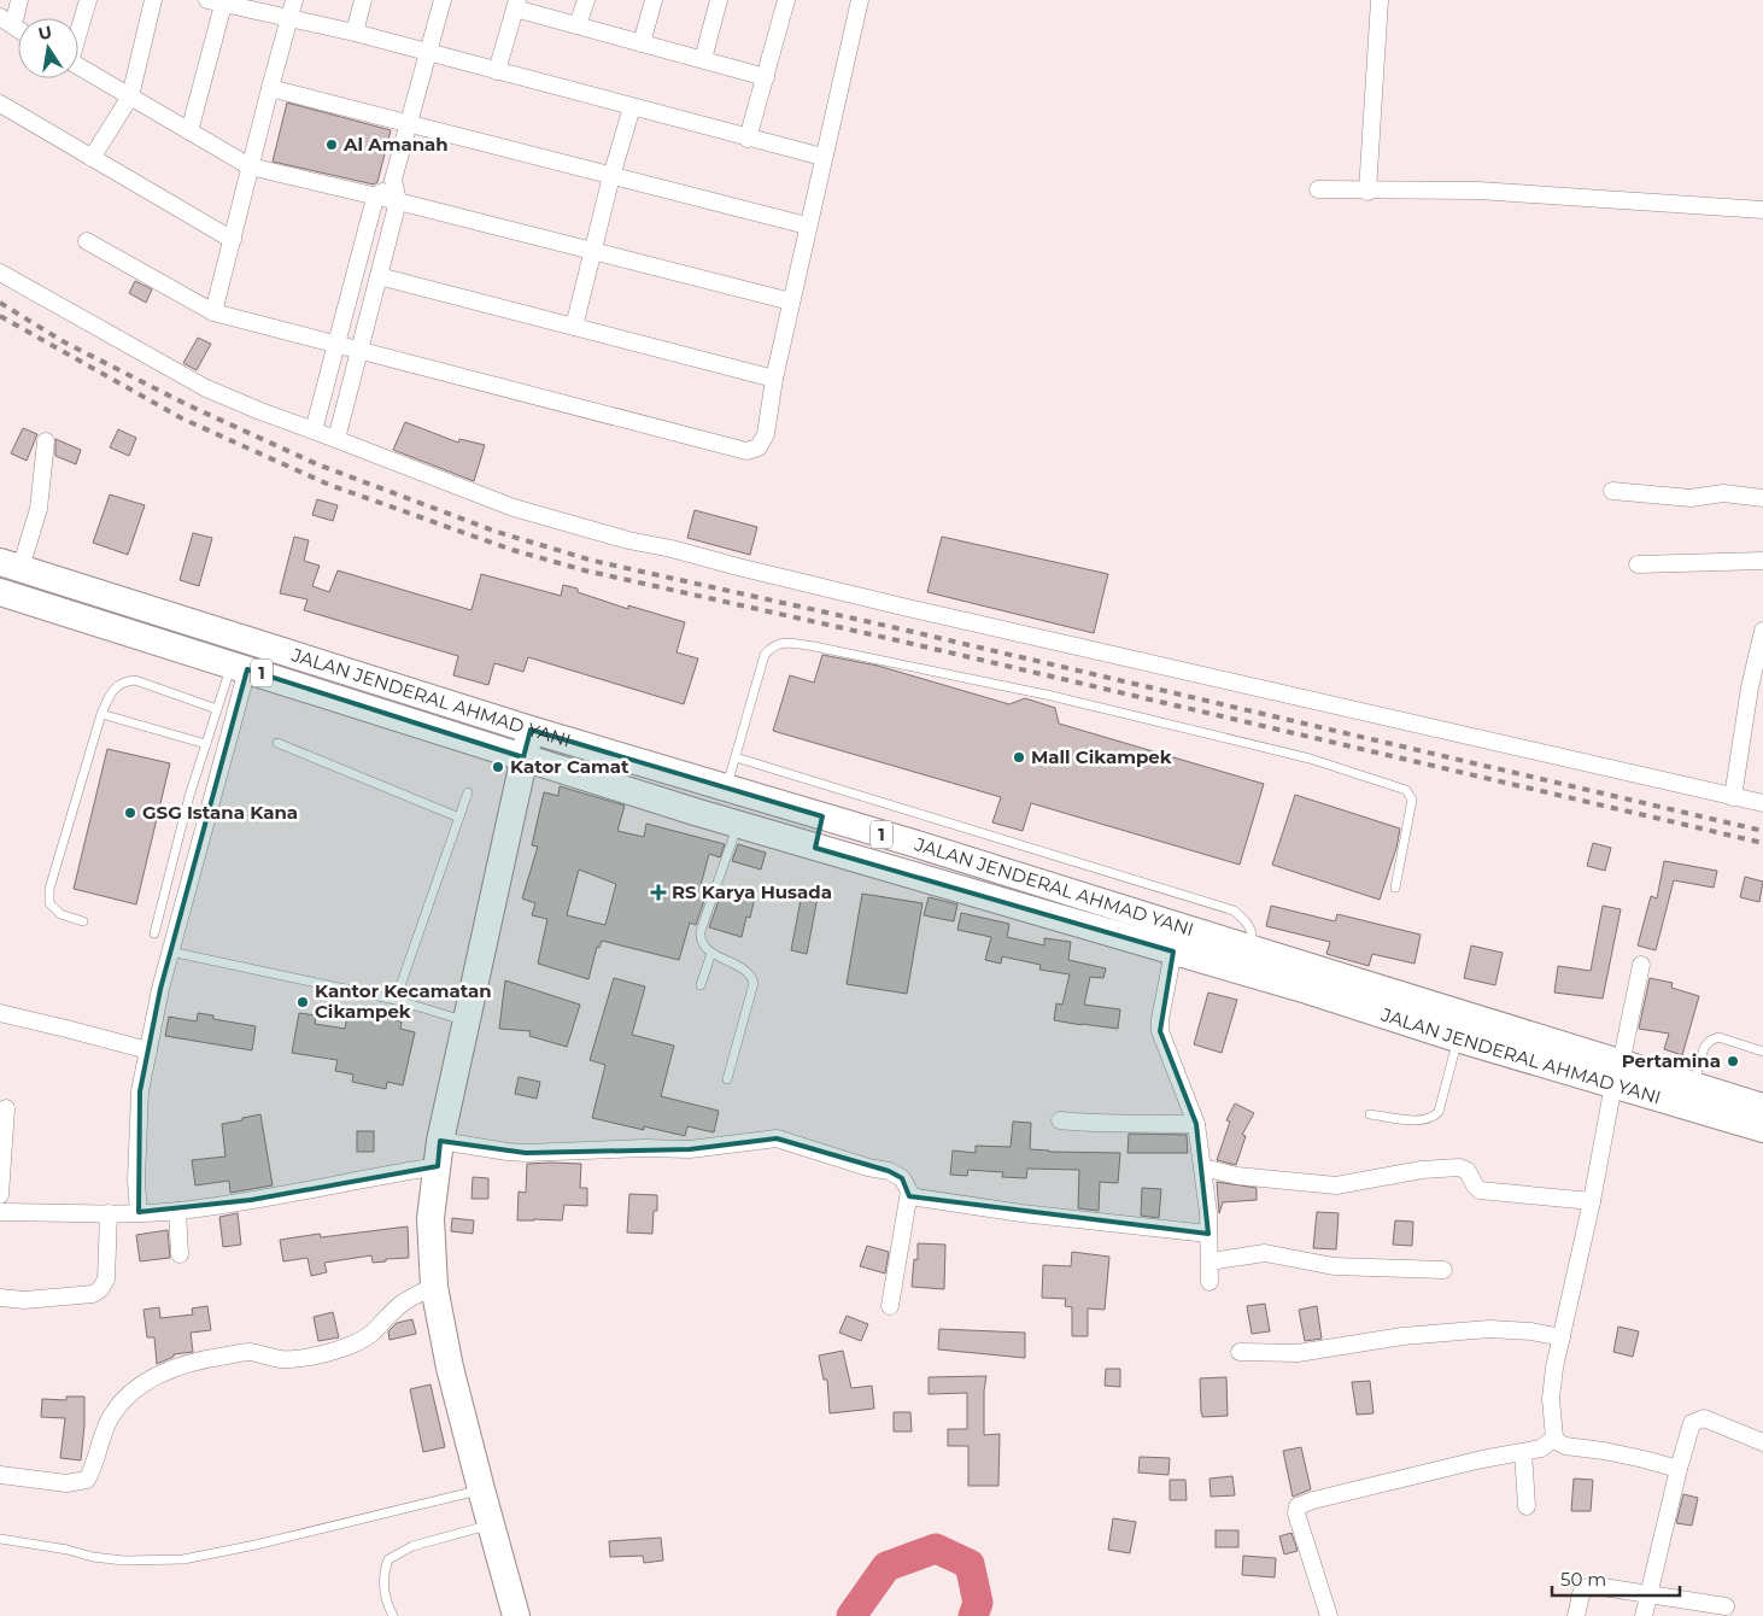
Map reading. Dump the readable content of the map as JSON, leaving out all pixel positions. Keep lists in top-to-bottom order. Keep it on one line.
{"streets":{"highway":["1","JALAN JENDERAL AHMAD YANI"]},"places":{"other":["Al Amanah","Mall Cikampek","Kator Camat","GSG Istana Kana","Kantor Kecamatan Cikampek","Pertamina"],"health":["RS Karya Husada"]},"scale_bar":"50 m","north":"top"}
